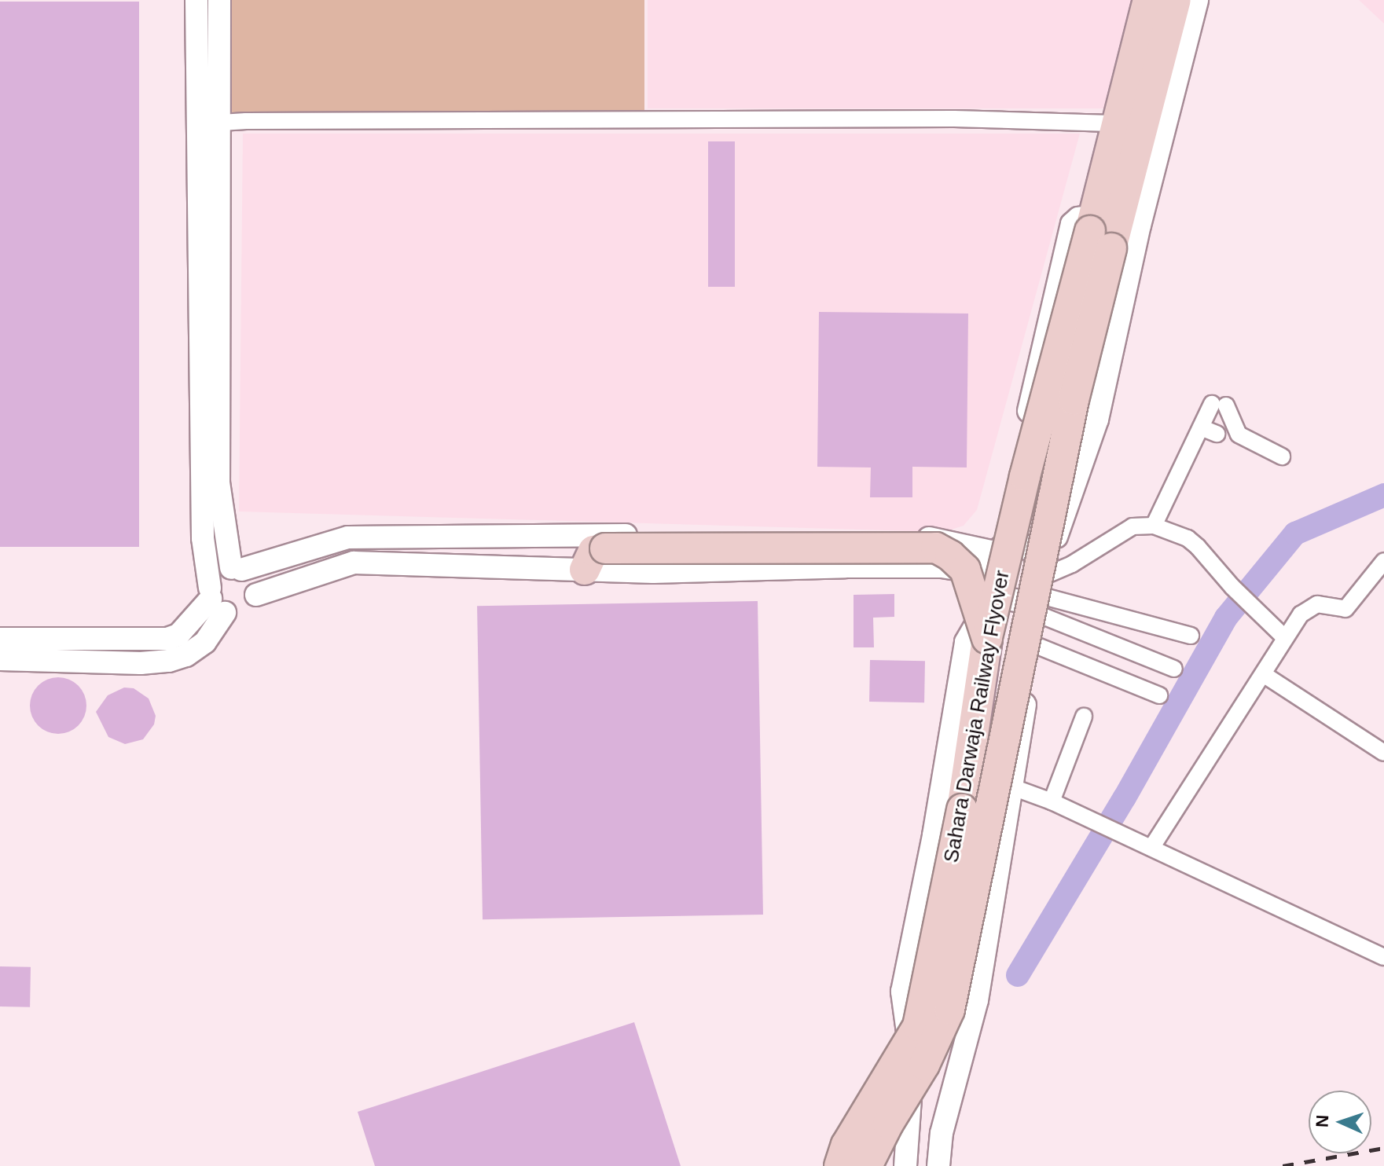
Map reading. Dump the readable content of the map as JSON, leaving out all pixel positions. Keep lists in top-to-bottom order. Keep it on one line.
{"streets":{"highway":["Sahara Darwaja Railway Flyover"]},"north":"left"}
